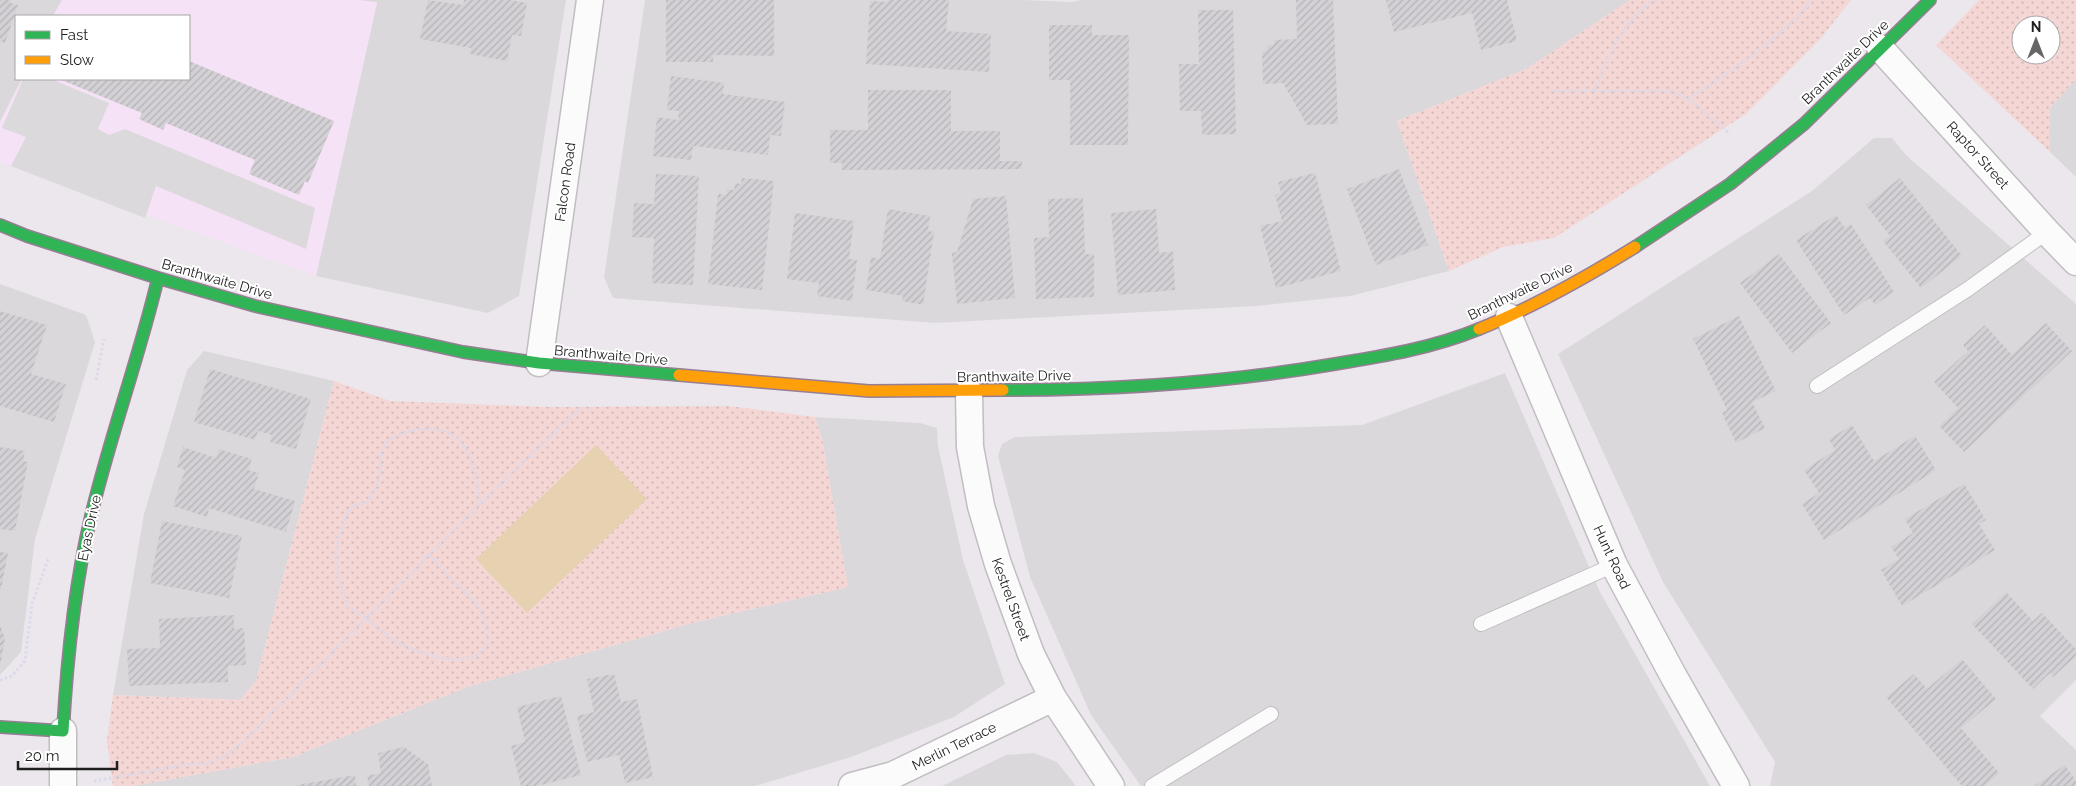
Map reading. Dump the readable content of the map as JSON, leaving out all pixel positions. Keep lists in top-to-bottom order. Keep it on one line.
{"streets":{"street":["Branthwaite Drive","Raptor Street","Falcon Road","Eyas Drive","Hunt Road","Kestrel Street","Merlin Terrace"]},"crossings":[["Branthwaite Drive","Raptor Street"],["Branthwaite Drive","Falcon Road"],["Branthwaite Drive","Eyas Drive"],["Branthwaite Drive","Hunt Road"],["Branthwaite Drive","Kestrel Street"],["Kestrel Street","Merlin Terrace"]],"legend":["Fast","Slow"],"scale_bar":"20 m","north":"top"}
